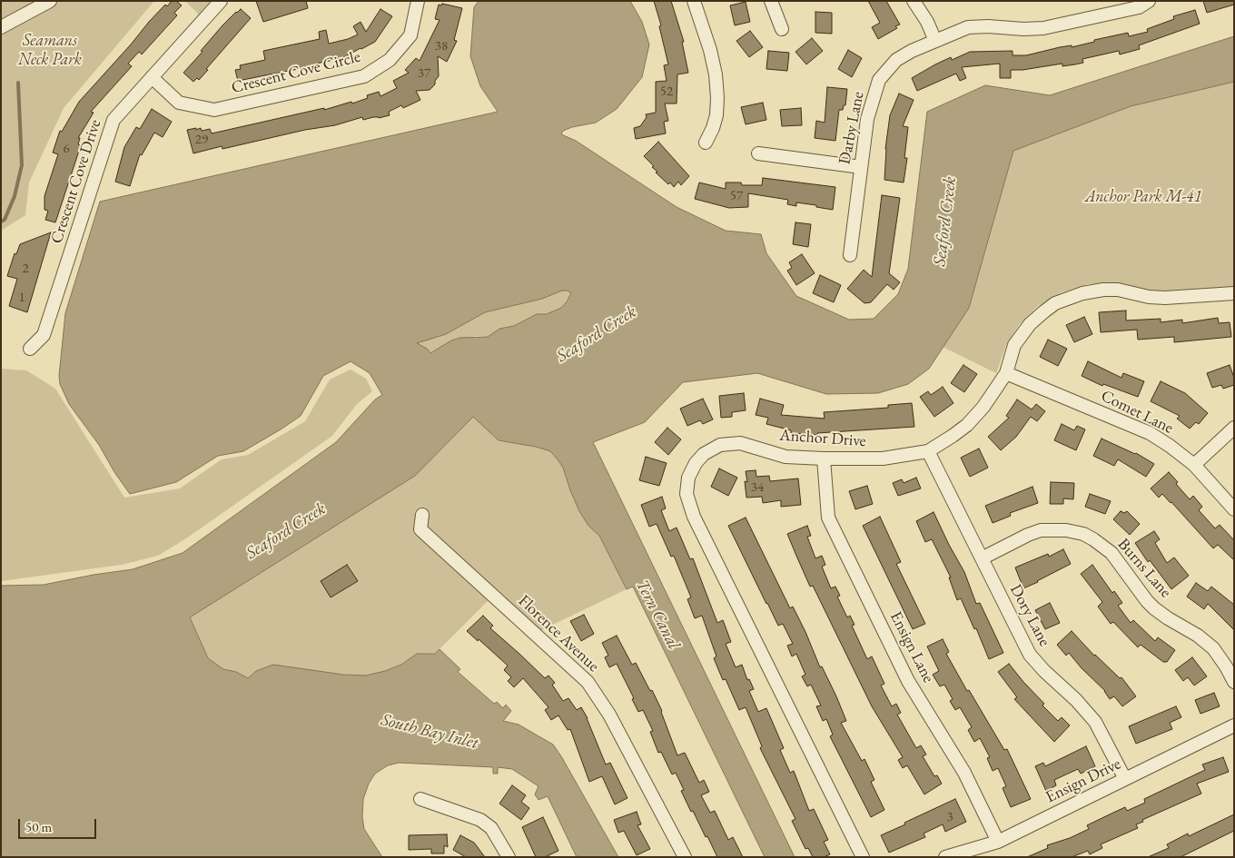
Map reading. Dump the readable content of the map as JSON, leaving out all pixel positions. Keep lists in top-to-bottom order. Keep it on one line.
{"streets":{"street":["Crescent Cove Circle","Darby Lane","Crescent Cove Drive","Comet Lane","Anchor Drive","Burns Lane","Dory Lane","Florence Avenue","Ensign Lane","Ensign Drive"]},"crossings":[["Crescent Cove Circle","Crescent Cove Drive"],["Comet Lane","Anchor Drive"],["Anchor Drive","Dory Lane"],["Anchor Drive","Ensign Lane"],["Burns Lane","Dory Lane"],["Dory Lane","Ensign Drive"],["Ensign Lane","Ensign Drive"]],"water":["Seaford Creek","Tern Canal","South Bay Inlet"],"parks":["Seamans Neck Park","Anchor Park M-41"],"house_numbers":["38","37","52","29","6","57","2","1","34","3"],"scale_bar":"50 m"}
